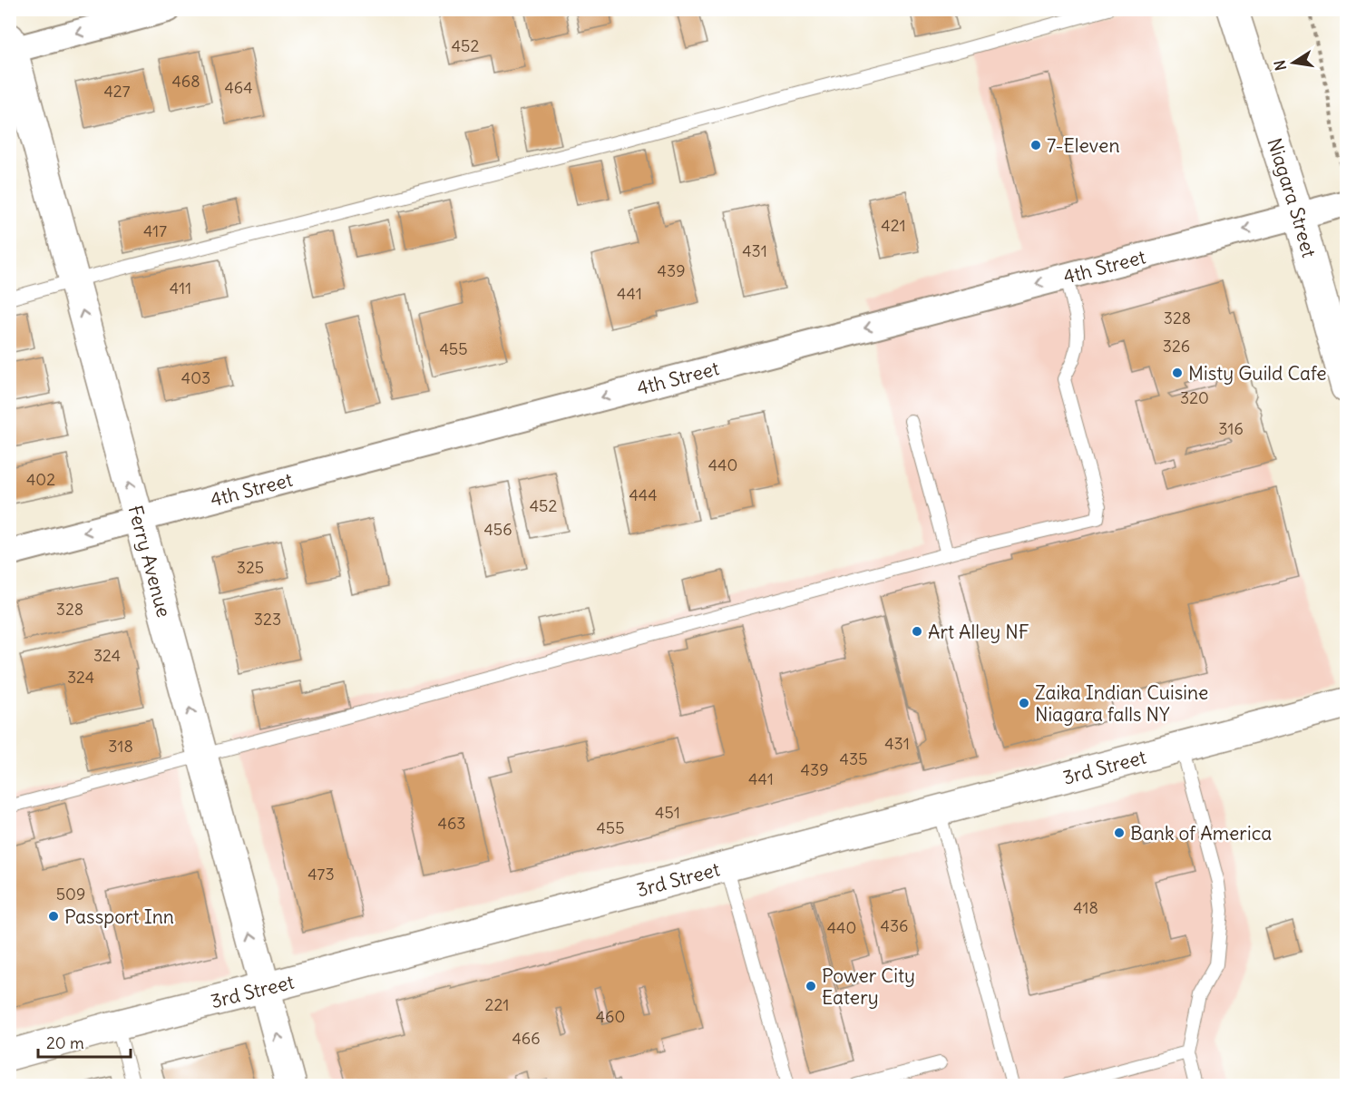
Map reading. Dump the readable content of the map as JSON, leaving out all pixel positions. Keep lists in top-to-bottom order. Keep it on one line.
{"streets":{"main road":["Niagara Street","Ferry Avenue","3rd Street"],"street":["4th Street"]},"crossings":[["Niagara Street","4th Street"],["4th Street","Ferry Avenue"],["Ferry Avenue","3rd Street"]],"one_way":["4th Street","Ferry Avenue"],"places":["7-Eleven","Misty Guild Cafe","Art Alley NF","Zaika Indian Cuisine Niagara falls NY","Bank of America","Passport Inn","Power City Eatery"],"house_numbers":["452","468","464","427","421","417","431","439","411","441","328","326","455","403","320","316","440","402","444","452","456","325","328","323","324","324","431","318","435","439","441","451","463","455","473","509","418","436","440","221","460","466"],"scale_bar":"20 m","north":"left"}
